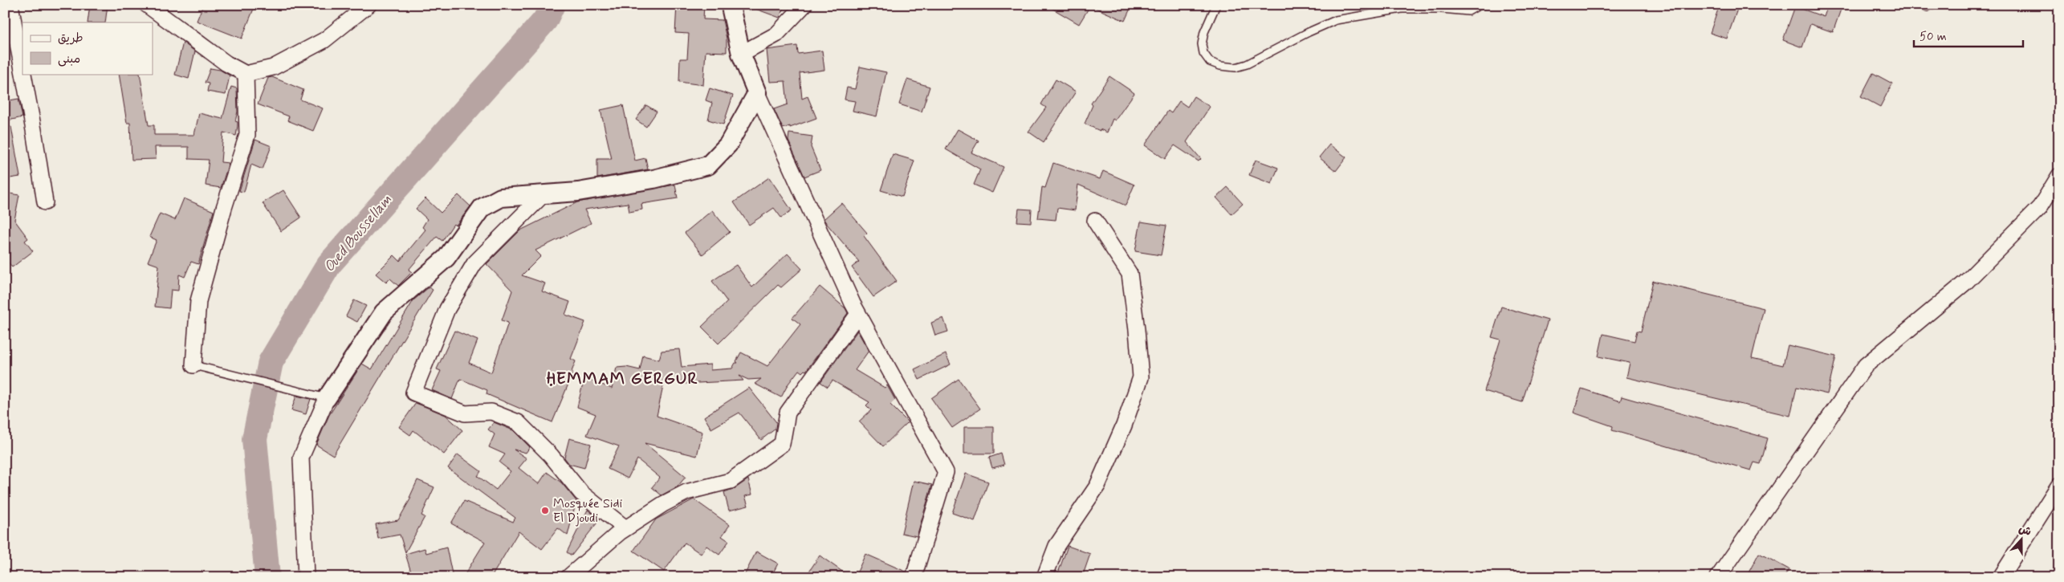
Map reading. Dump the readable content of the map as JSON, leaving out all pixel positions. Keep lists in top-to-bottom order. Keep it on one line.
{"districts":["ḤEMMAM GERGUR"],"water":["Oued Boussellam"],"places":["Mosquée Sidi El Djoudi"],"legend":["طريق","مبنى"],"scale_bar":"50 m","north":"top"}
